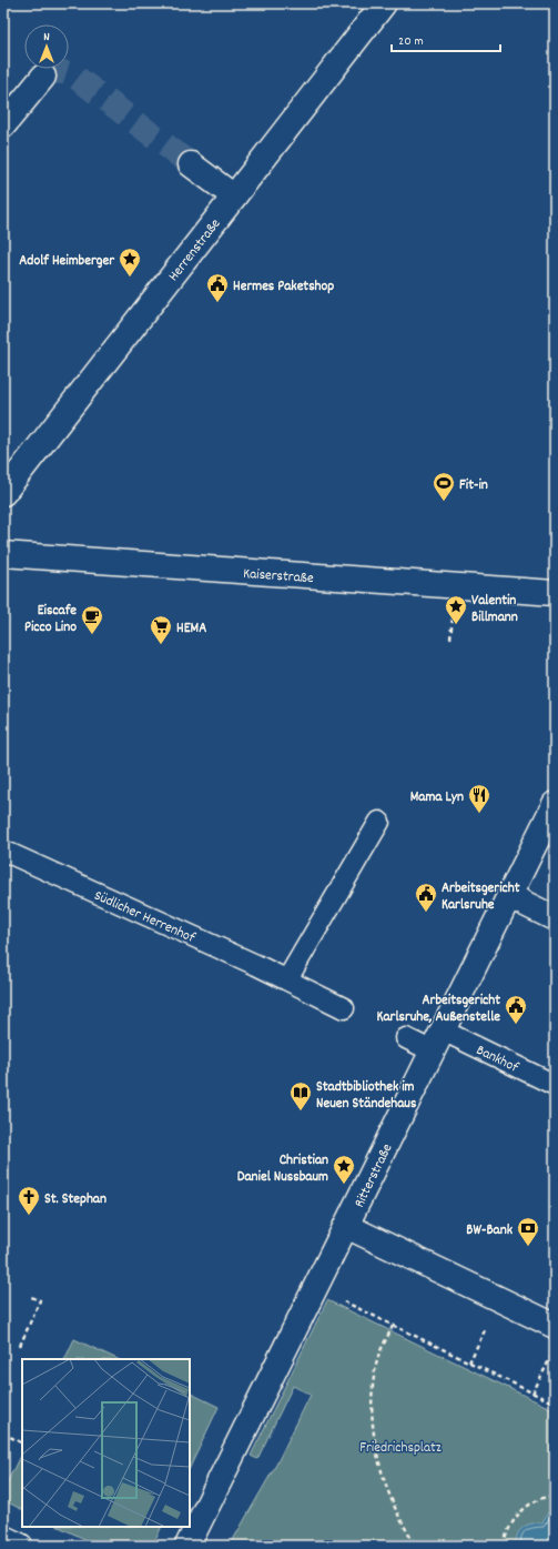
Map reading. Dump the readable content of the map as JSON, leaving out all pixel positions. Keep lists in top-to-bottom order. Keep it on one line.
{"streets":{"street":["Herrenstraße","Kaiserstraße","Ritterstraße"],"lane":["Südlicher Herrenhof","Bankhof"]},"crossings":[["Bankhof","Ritterstraße"]],"parks":["Friedrichsplatz"],"places":{"place":["Adolf Heimberger","Valentin Billmann","Christian Daniel Nussbaum"],"public building":["Hermes Paketshop","Arbeitsgericht Karlsruhe","Arbeitsgericht Karlsruhe, Außenstelle"],"sports":["Fit-in"],"cafe":["Eiscafe Picco Lino"],"supermarket":["HEMA"],"restaurant":["Mama Lyn"],"library":["Stadtbibliothek im Neuen Ständehaus"],"church":["St. Stephan"],"bank":["BW-Bank"]},"scale_bar":"20 m","north":"top"}
